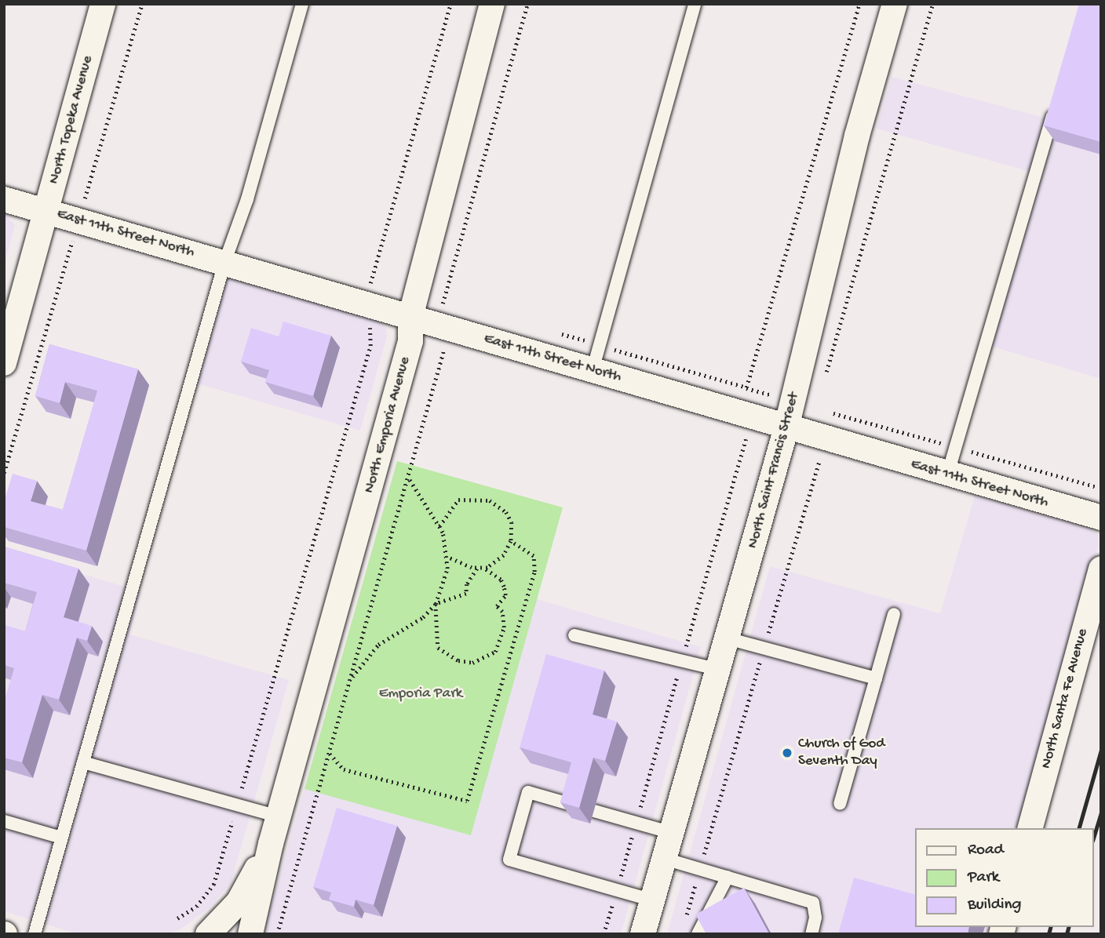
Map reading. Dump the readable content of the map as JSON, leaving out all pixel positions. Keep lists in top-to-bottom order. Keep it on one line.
{"streets":{"street":["North Topeka Avenue","East 11th Street North","North Emporia Avenue","North Saint Francis Street","North Santa Fe Avenue"]},"crossings":[["North Topeka Avenue","East 11th Street North"],["East 11th Street North","North Emporia Avenue"],["East 11th Street North","North Saint Francis Street"]],"parks":["Emporia Park"],"places":["Church of God Seventh Day"],"legend":["Road","Park","Building"]}
